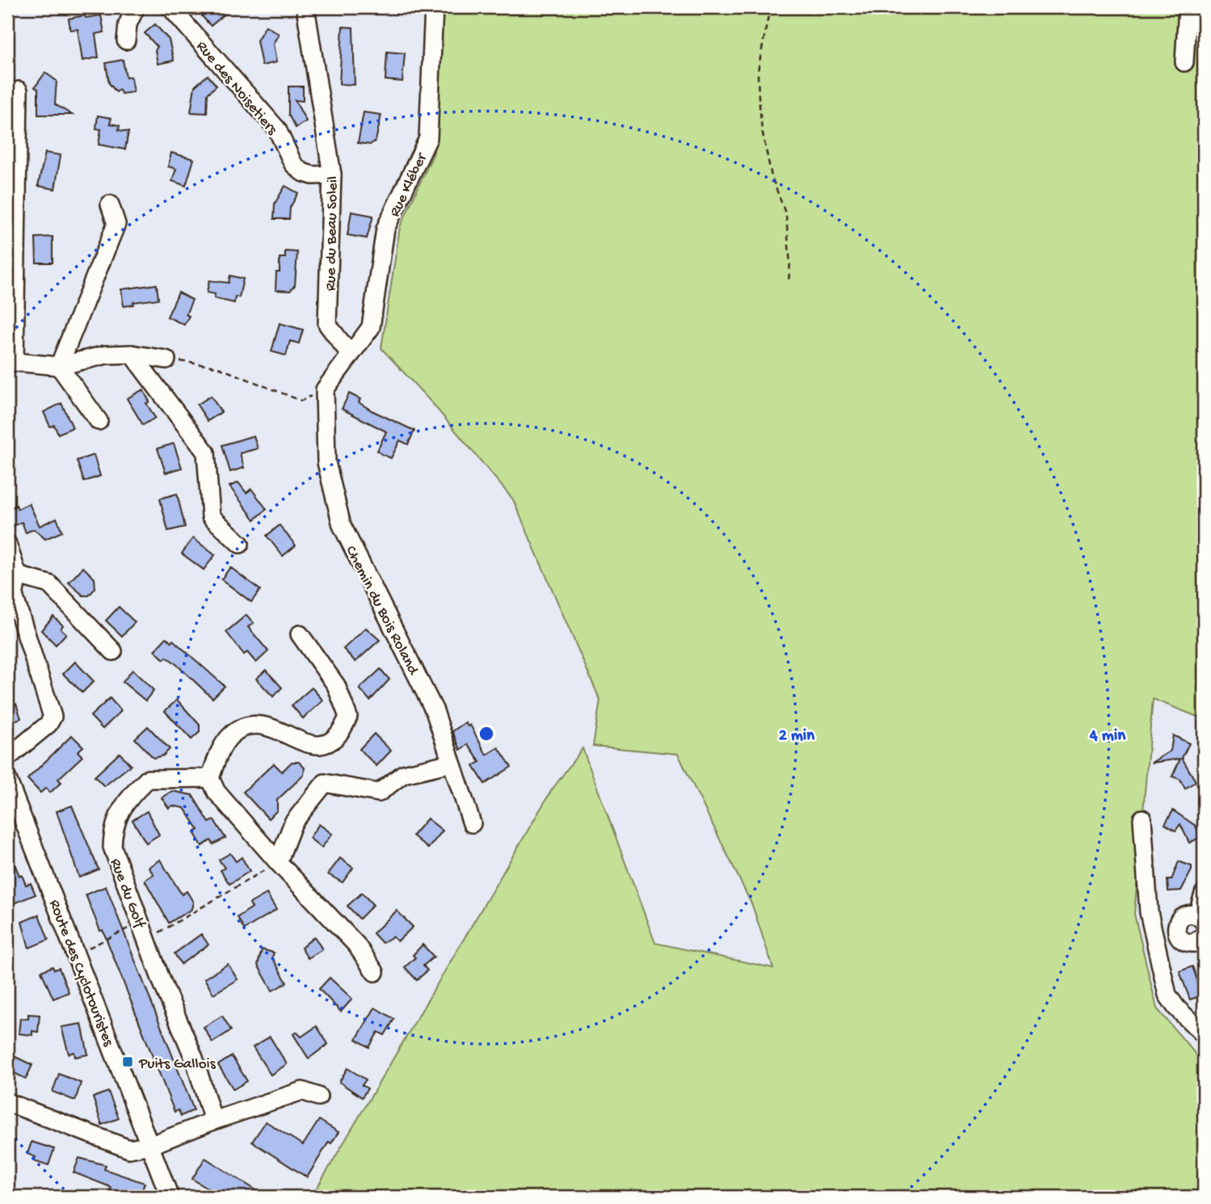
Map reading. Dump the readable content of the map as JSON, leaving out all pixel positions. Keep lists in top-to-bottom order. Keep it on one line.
{"streets":{"street":["Rue des Noisetiers","Rue Kléber","Rue du Beau Soleil","Chemin du Bois Roland","Rue du Golf","Route des Cyclotouristes"]},"crossings":[["Rue des Noisetiers","Rue du Beau Soleil"],["Rue Kléber","Rue du Beau Soleil"],["Rue Kléber","Chemin du Bois Roland"]],"places":{"transit":["Puits Gallois"]},"rings":["2 min","4 min"]}
